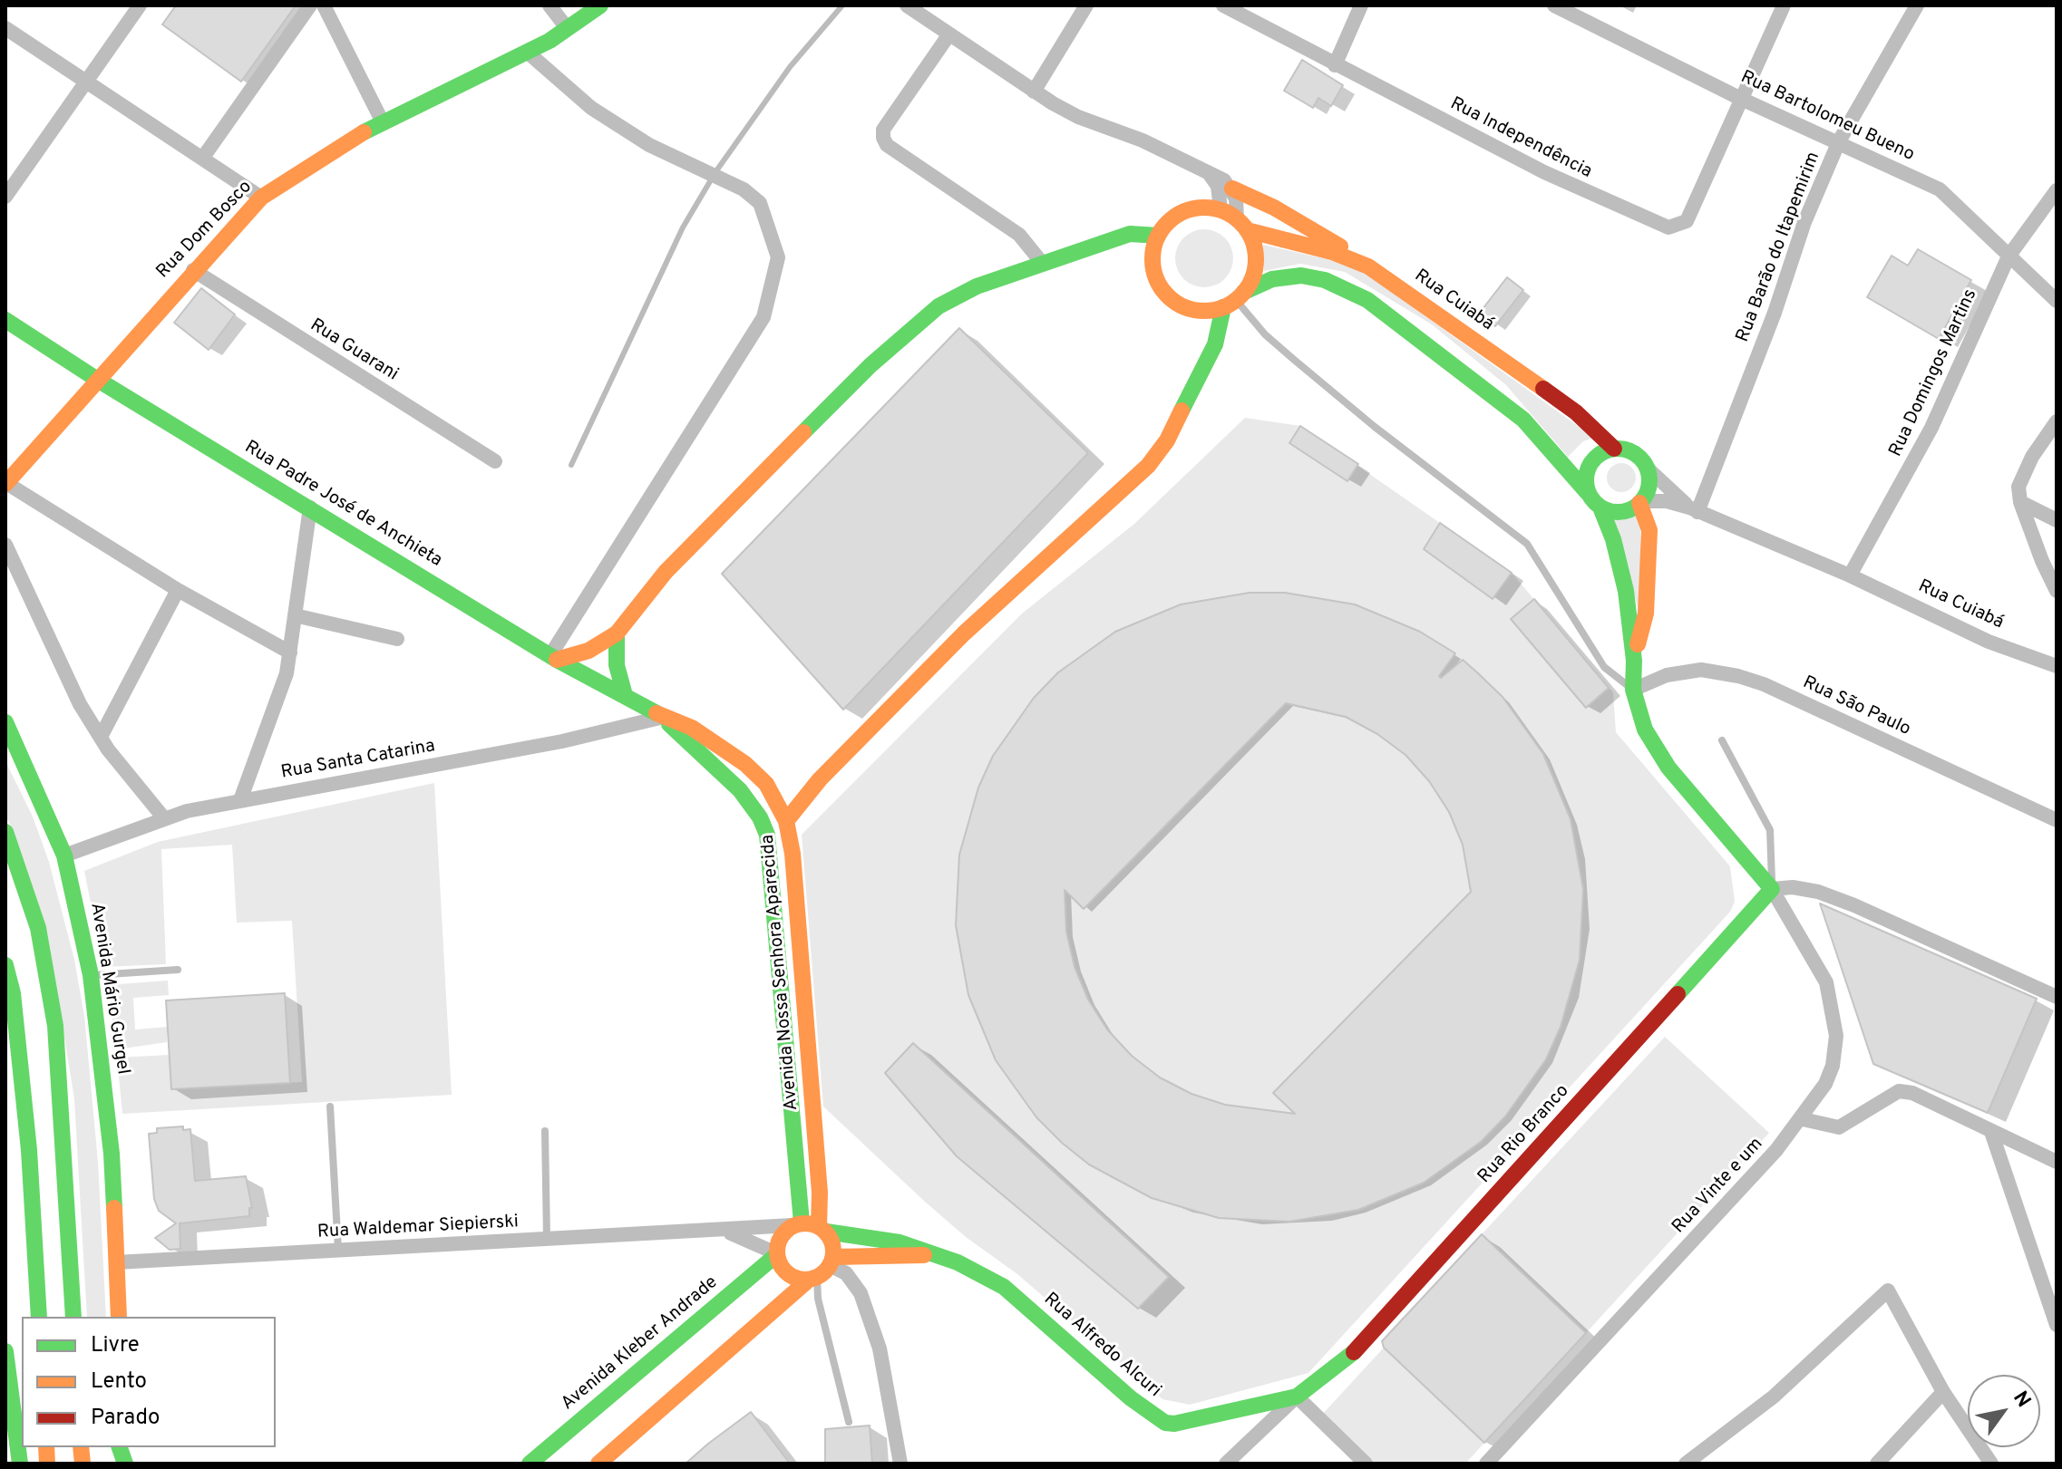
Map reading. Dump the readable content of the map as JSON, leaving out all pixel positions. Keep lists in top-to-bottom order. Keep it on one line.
{"streets":{"street":["Rua Bartolomeu Bueno","Rua Independência","Rua Dom Bosco","Rua Barão do Itapemirim","Rua Cuiabá","Rua Guarani","Rua Domingos Martins","Rua Padre José de Anchieta","Rua São Paulo","Rua Santa Catarina","Avenida Nossa Senhora Aparecida","Avenida Mário Gurgel","Rua Rio Branco","Rua Vinte e um","Rua Waldemar Siepierski","Avenida Kleber Andrade","Rua Alfredo Alcuri"]},"crossings":[["Rua Bartolomeu Bueno","Rua Independência"],["Rua Bartolomeu Bueno","Rua Barão do Itapemirim"],["Rua Bartolomeu Bueno","Rua Domingos Martins"],["Rua Dom Bosco","Rua Guarani"],["Rua Dom Bosco","Rua Padre José de Anchieta"],["Rua Barão do Itapemirim","Rua Cuiabá"],["Rua Cuiabá","Rua Domingos Martins"],["Rua Padre José de Anchieta","Rua Santa Catarina"],["Rua Padre José de Anchieta","Avenida Nossa Senhora Aparecida"],["Rua Santa Catarina","Avenida Nossa Senhora Aparecida"],["Rua Santa Catarina","Avenida Mário Gurgel"],["Avenida Nossa Senhora Aparecida","Rua Waldemar Siepierski"],["Avenida Nossa Senhora Aparecida","Avenida Kleber Andrade"],["Avenida Nossa Senhora Aparecida","Rua Alfredo Alcuri"],["Avenida Mário Gurgel","Rua Waldemar Siepierski"],["Rua Rio Branco","Rua Vinte e um"],["Rua Rio Branco","Rua Alfredo Alcuri"],["Rua Waldemar Siepierski","Avenida Kleber Andrade"],["Rua Waldemar Siepierski","Rua Alfredo Alcuri"],["Avenida Kleber Andrade","Rua Alfredo Alcuri"]],"legend":["Livre","Lento","Parado"],"north":"top right"}
